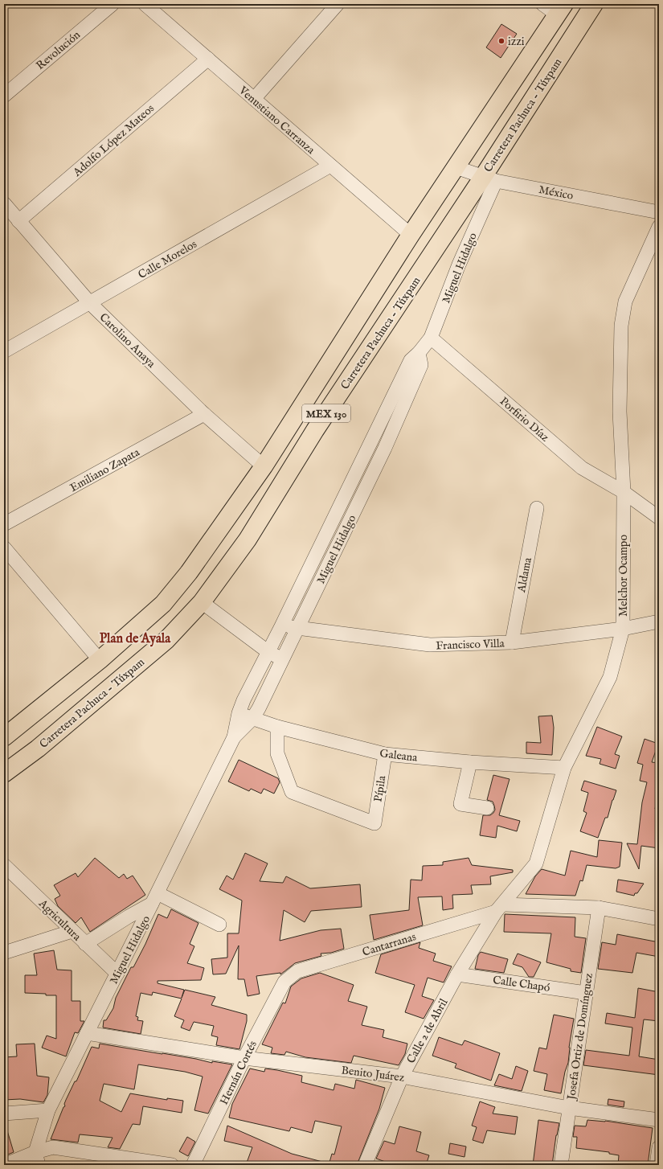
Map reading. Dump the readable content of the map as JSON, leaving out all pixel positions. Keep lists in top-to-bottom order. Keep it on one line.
{"streets":{"main road":["Carretera Pachuca - Túxpam","MEX 130"],"street":["Revolución","Venustiano Carranza","Adolfo López Mateos","México","Calle Morelos","Miguel Hidalgo","Carolino Anaya","Porfirio Díaz","Emiliano Zapata","Aldama","Melchor Ocampo","Francisco Villa","Galeana","Pípila","Agricultura","Cantarranas","Calle Chapó","Calle 2 de Abril","Josefa Ortiz de Domínguez","Hernán Cortés","Benito Juárez"]},"crossings":[["Carretera Pachuca - Túxpam","México"],["Carretera Pachuca - Túxpam","Miguel Hidalgo"],["Venustiano Carranza","Adolfo López Mateos"],["Venustiano Carranza","Calle Morelos"],["Venustiano Carranza","MEX 130"],["Adolfo López Mateos","Carolino Anaya"],["México","Miguel Hidalgo"],["México","MEX 130"],["Calle Morelos","Carolino Anaya"],["Miguel Hidalgo","Porfirio Díaz"],["Miguel Hidalgo","Francisco Villa"],["Miguel Hidalgo","Galeana"],["Miguel Hidalgo","Agricultura"],["Miguel Hidalgo","Benito Juárez"],["Carolino Anaya","MEX 130"],["Carolino Anaya","Emiliano Zapata"],["Porfirio Díaz","Melchor Ocampo"],["Aldama","Francisco Villa"],["Melchor Ocampo","Francisco Villa"],["Melchor Ocampo","Galeana"],["Melchor Ocampo","Cantarranas"],["Melchor Ocampo","Calle 2 de Abril"],["Galeana","Pípila"],["Cantarranas","Calle 2 de Abril"],["Cantarranas","Josefa Ortiz de Domínguez"],["Cantarranas","Hernán Cortés"],["Calle Chapó","Calle 2 de Abril"],["Calle Chapó","Josefa Ortiz de Domínguez"],["Calle 2 de Abril","Benito Juárez"],["Josefa Ortiz de Domínguez","Benito Juárez"],["Hernán Cortés","Benito Juárez"]],"districts":["Plan de Ayala"],"places":["izzi"]}
